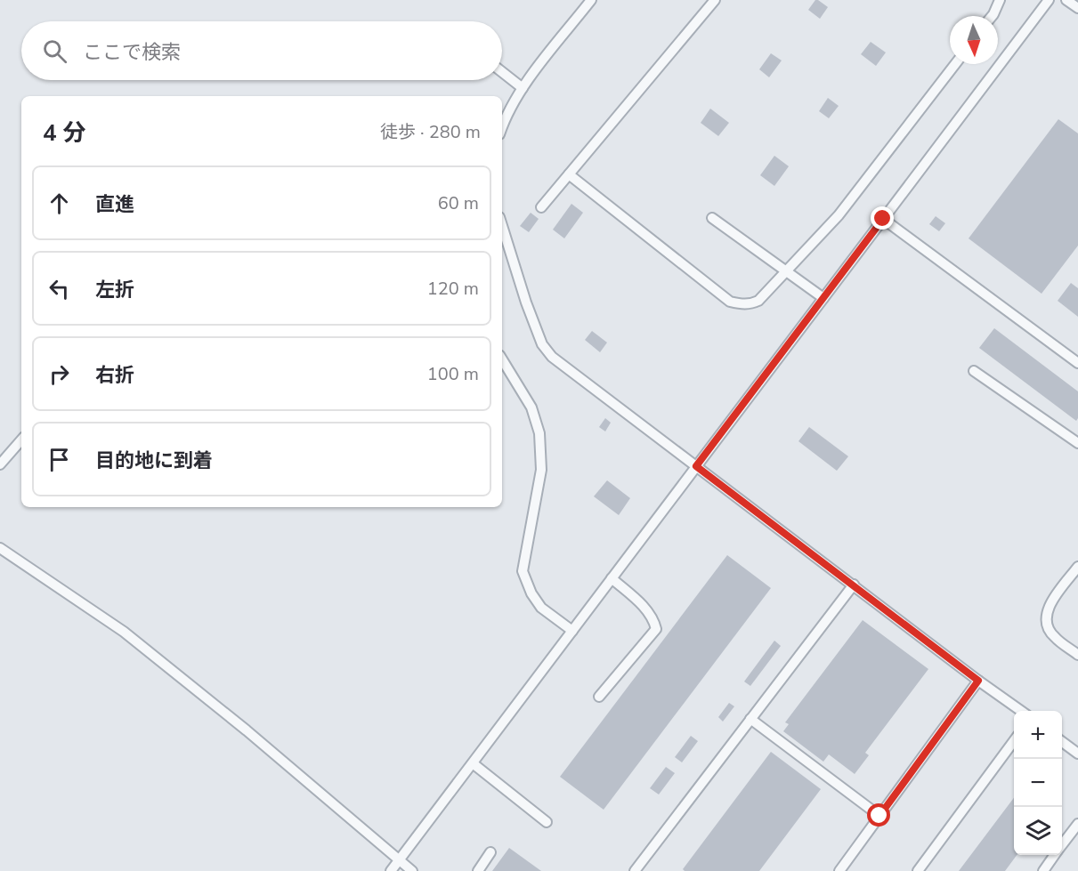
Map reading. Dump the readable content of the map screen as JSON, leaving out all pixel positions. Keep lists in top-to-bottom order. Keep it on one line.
{"north":"bottom","page":{"search":"ここで検索","heading":["4 分","徒歩 · 280 m"],"list":[["直進","60 m"],["左折","120 m"],["右折","100 m"],"目的地に到着"],"map_buttons":["+","−"]}}
